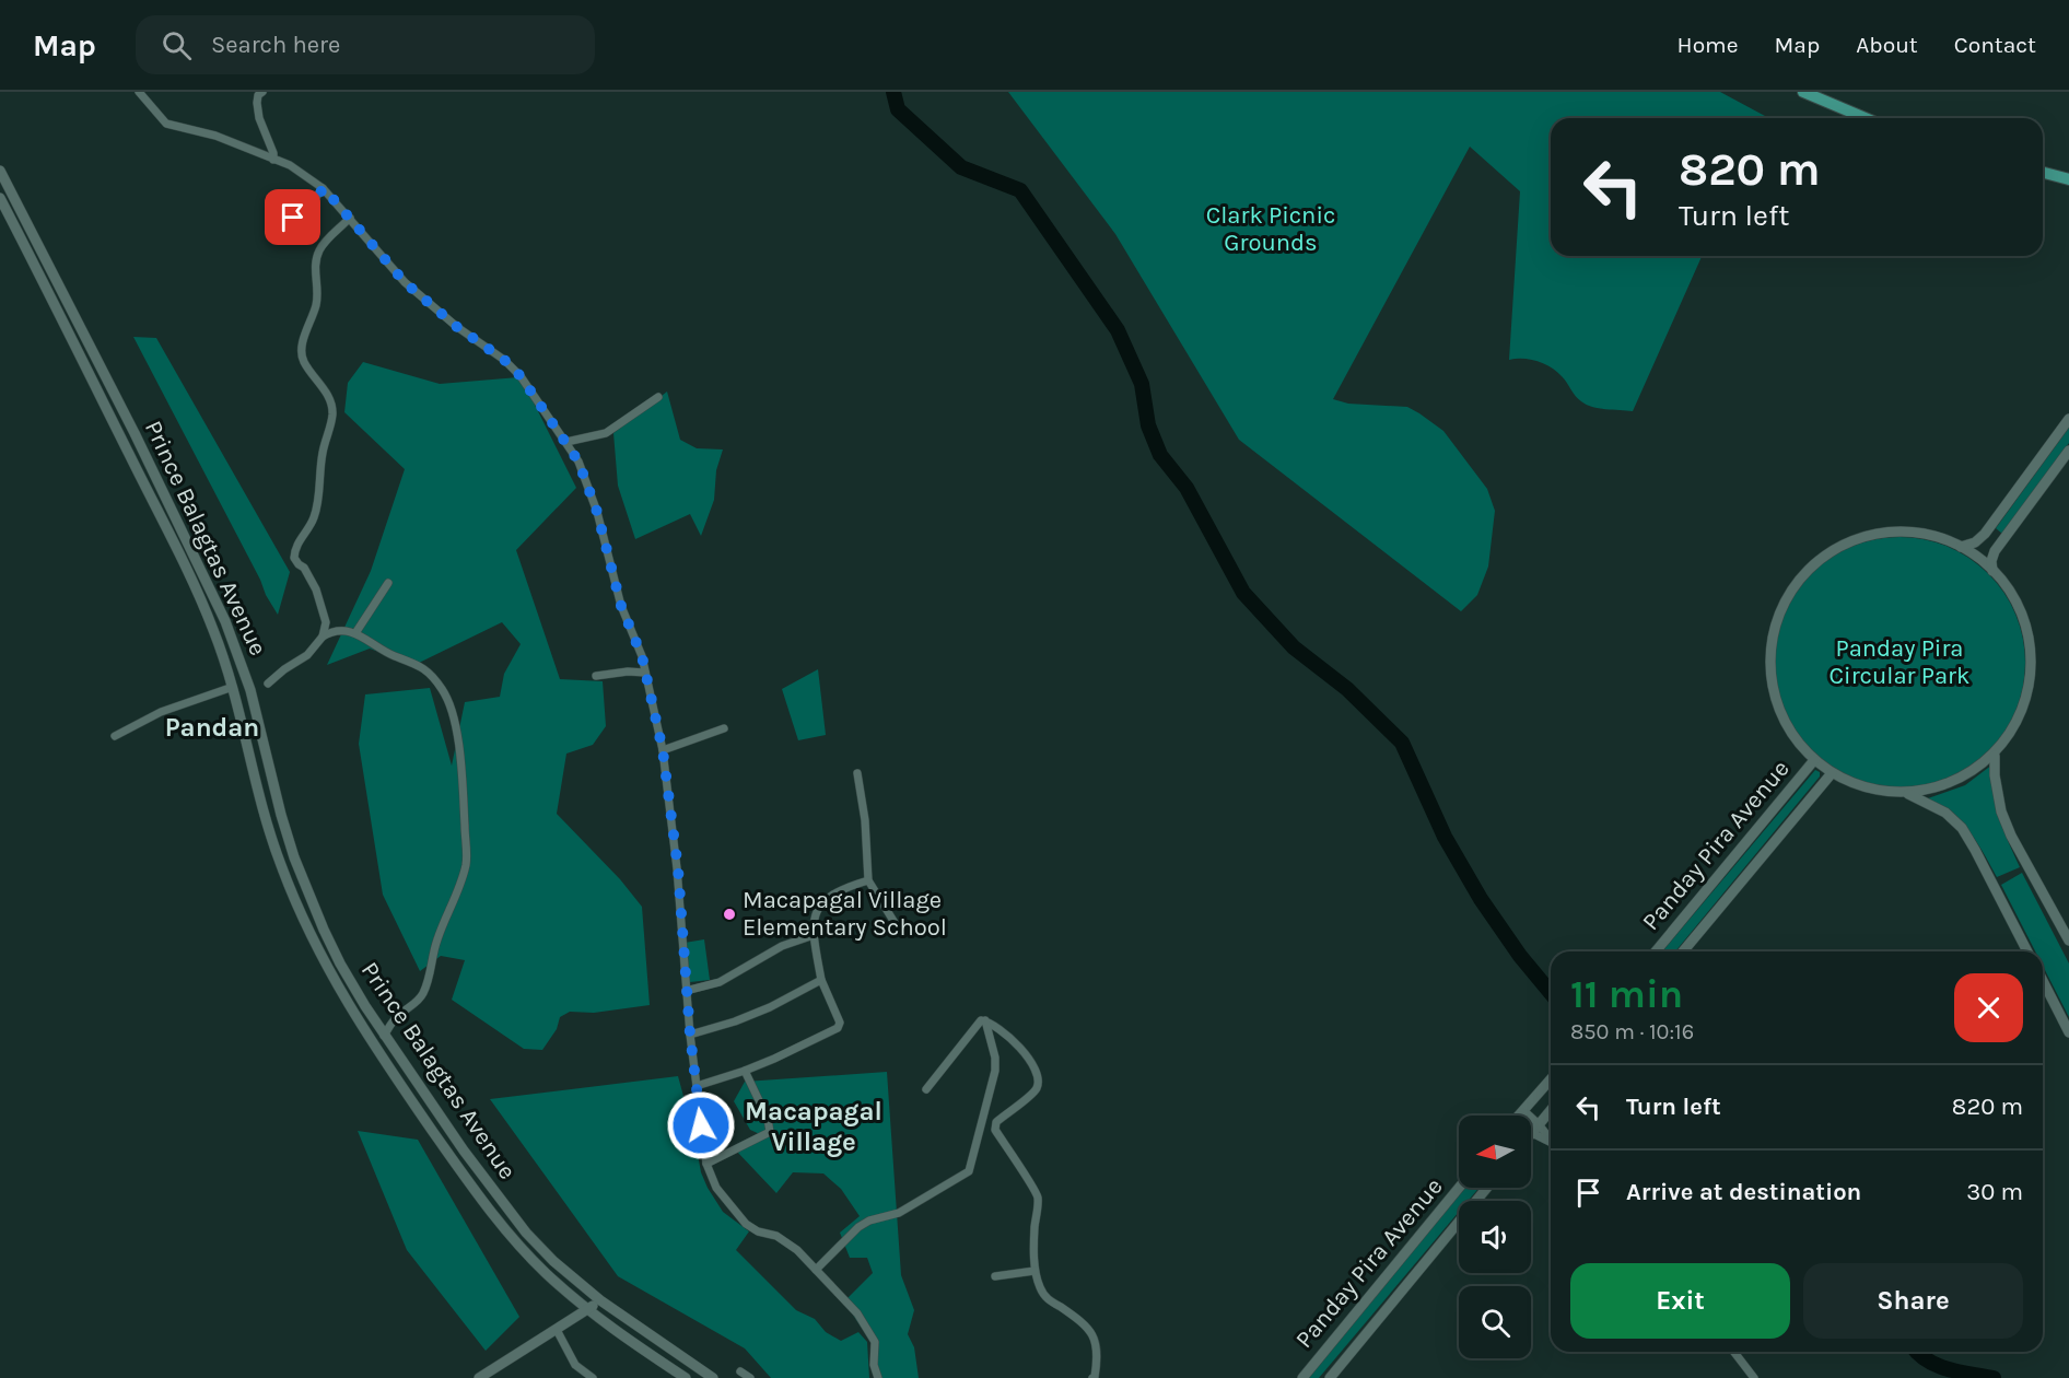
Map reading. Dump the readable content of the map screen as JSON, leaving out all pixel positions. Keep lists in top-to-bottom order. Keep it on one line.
{"streets":{"main road":["Prince Balagtas Avenue","Panday Pira Avenue"]},"districts":["Pandan","Macapagal Village"],"parks":["Clark Picnic Grounds","Panday Pira Circular Park"],"places":["Macapagal Village Elementary School"],"north":"left","page":{"header":"Map","search":"Search here","nav":["Home","Map","About","Contact"],"turn":["820 m","Turn left"],"heading":["11 min","850 m · 10:16"],"list":[{"name":"Turn left","value":"820 m"},{"name":"Arrive at destination","value":"30 m"}],"buttons":["Exit","Share"]}}
